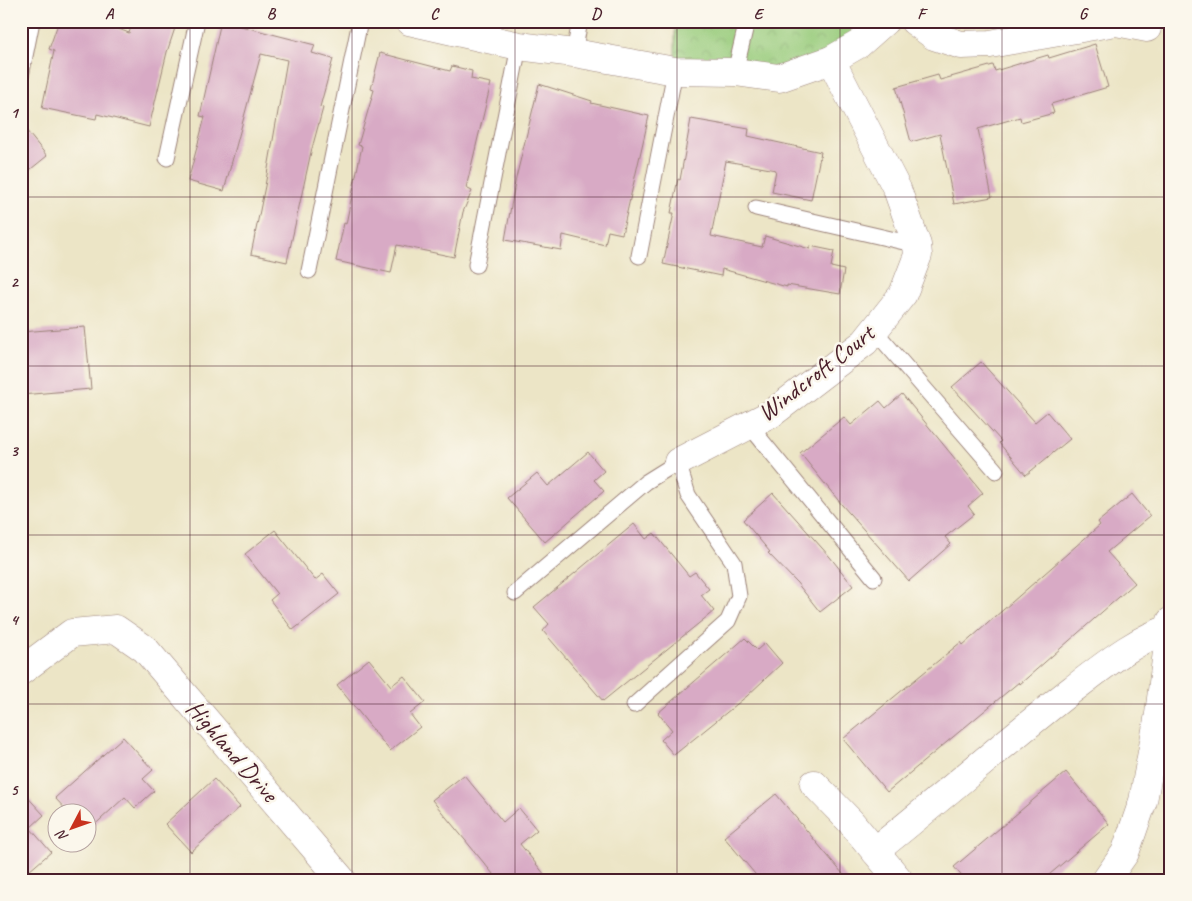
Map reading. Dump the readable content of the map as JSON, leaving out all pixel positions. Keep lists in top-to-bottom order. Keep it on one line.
{"streets":{"street":["Windcroft Court","Highland Drive"]},"north":"bottom left","grid":{"columns":["A","B","C","D","E","F","G"],"rows":["1","2","3","4","5"]}}
